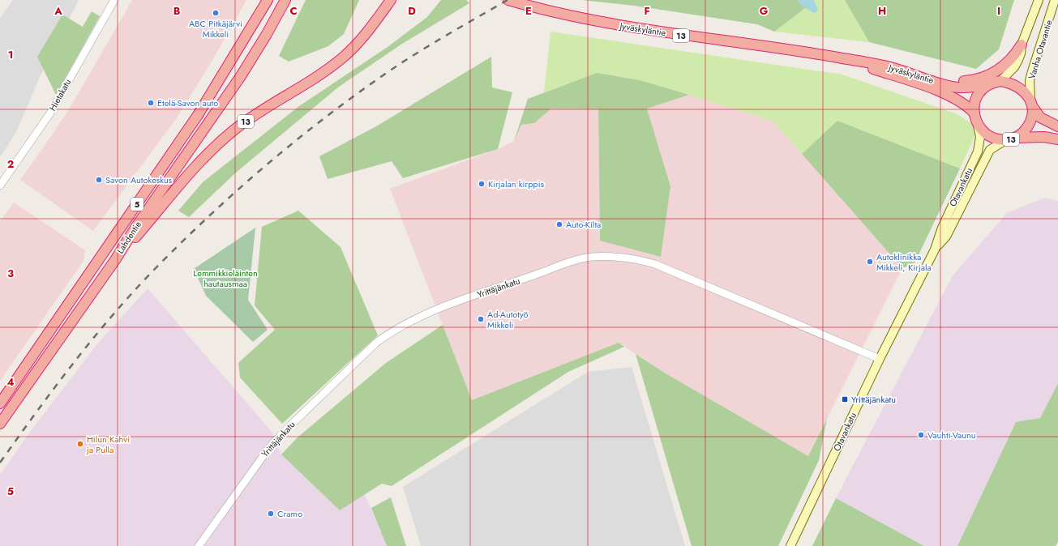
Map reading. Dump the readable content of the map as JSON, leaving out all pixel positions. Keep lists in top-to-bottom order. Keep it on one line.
{"streets":{"highway":["Jyväskyläntie","13","5","Lahdentie"],"main road":["Vanha Otavantie","Otavankatu"],"street":["Hietakatu","Yrittäjänkatu"]},"crossings":[["Jyväskyläntie","13"],["Jyväskyläntie","Vanha Otavantie"],["Jyväskyläntie","Otavankatu"],["13","Vanha Otavantie"],["13","Otavankatu"],["13","Lahdentie"],["Vanha Otavantie","Otavankatu"],["Otavankatu","Yrittäjänkatu"]],"parks":["Lemmikkieläinten hautausmaa"],"places":{"other":["ABC Pitkäjärvi Mikkeli","Etelä-Savon auto","Savon Autokeskus","Kirjalan kirppis","Auto-Kilta","Autoklinikka Mikkeli, Kirjala","Ad-Autotyö Mikkeli","Vauhti-Vaunu","Hilun Kahvi ja Pulla","Cramo"],"transit":["Yrittäjänkatu"]},"grid":{"columns":["A","B","C","D","E","F","G","H","I"],"rows":["1","2","3","4","5"]}}
